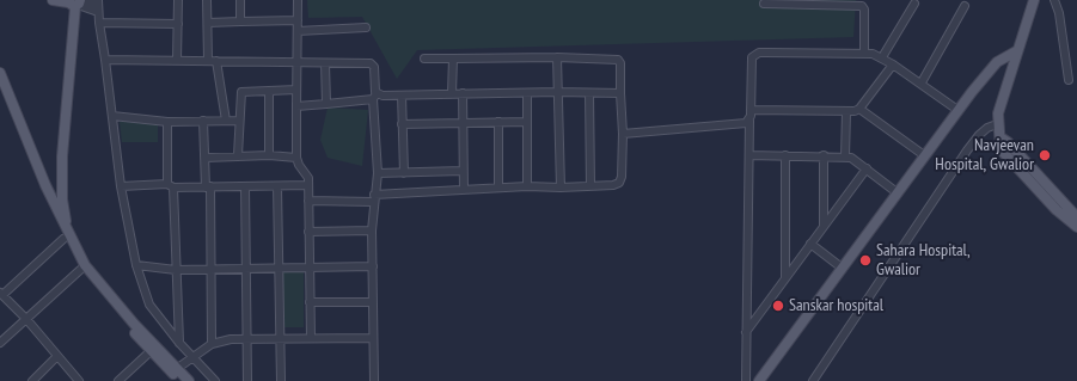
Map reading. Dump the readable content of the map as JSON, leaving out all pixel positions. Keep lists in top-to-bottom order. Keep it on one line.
{"places":["Navjeevan Hospital, Gwalior","Sahara Hospital, Gwalior","Sanskar hospital"]}
